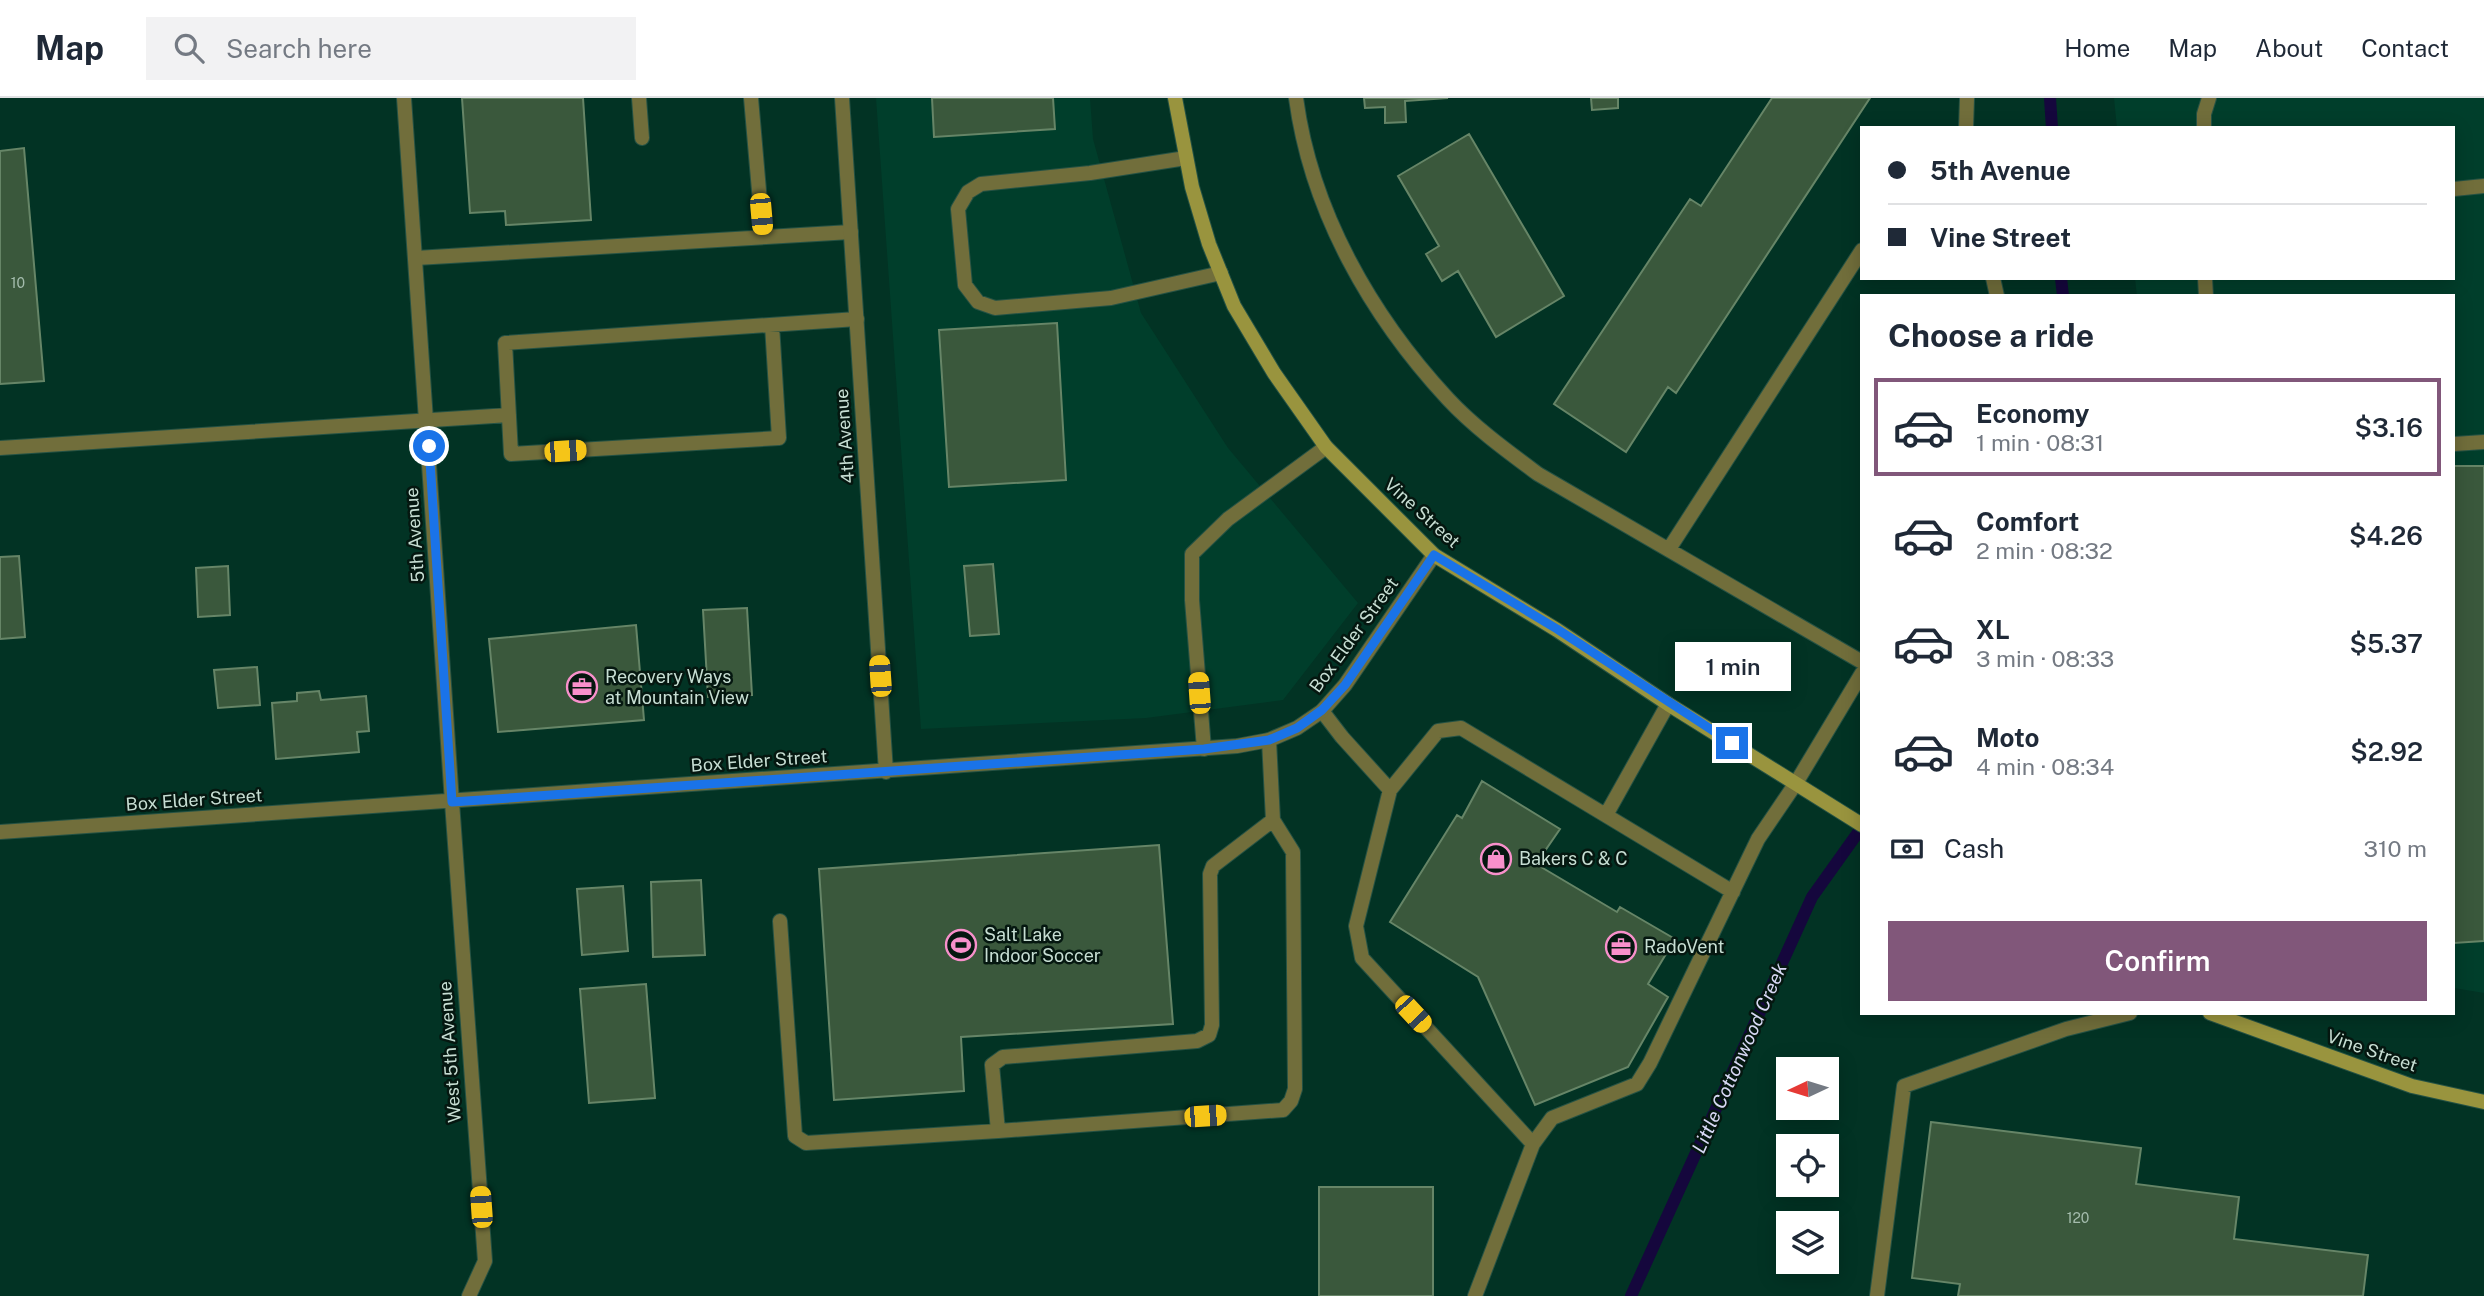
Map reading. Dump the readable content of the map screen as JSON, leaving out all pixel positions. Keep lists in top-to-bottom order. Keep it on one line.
{"streets":{"street":["4th Avenue","Vine Street","5th Avenue","Box Elder Street","West 5th Avenue"]},"crossings":[["4th Avenue","Box Elder Street"],["Vine Street","Box Elder Street"],["5th Avenue","Box Elder Street"],["5th Avenue","West 5th Avenue"],["Box Elder Street","West 5th Avenue"]],"water":["Little Cottonwood Creek"],"places":{"office":["Recovery Ways at Mountain View","RadoVent"],"shop":["Bakers C & C"],"sports":["Salt Lake Indoor Soccer"]},"house_numbers":["10","120"],"north":"left","page":{"header":"Map","search":"Search here","nav":["Home","Map","About","Contact"],"banner":["5th Avenue","Vine Street"],"heading":"Choose a ride","list":[{"name":"Economy","note":"1 min · 08:31","value":"$3.16"},{"name":"Comfort","note":"2 min · 08:32","value":"$4.26"},{"name":"XL","note":"3 min · 08:33","value":"$5.37"},{"name":"Moto","note":"4 min · 08:34","value":"$2.92"}],"bubble":"1 min","pay":["Cash","310 m"],"buttons":"Confirm"}}
